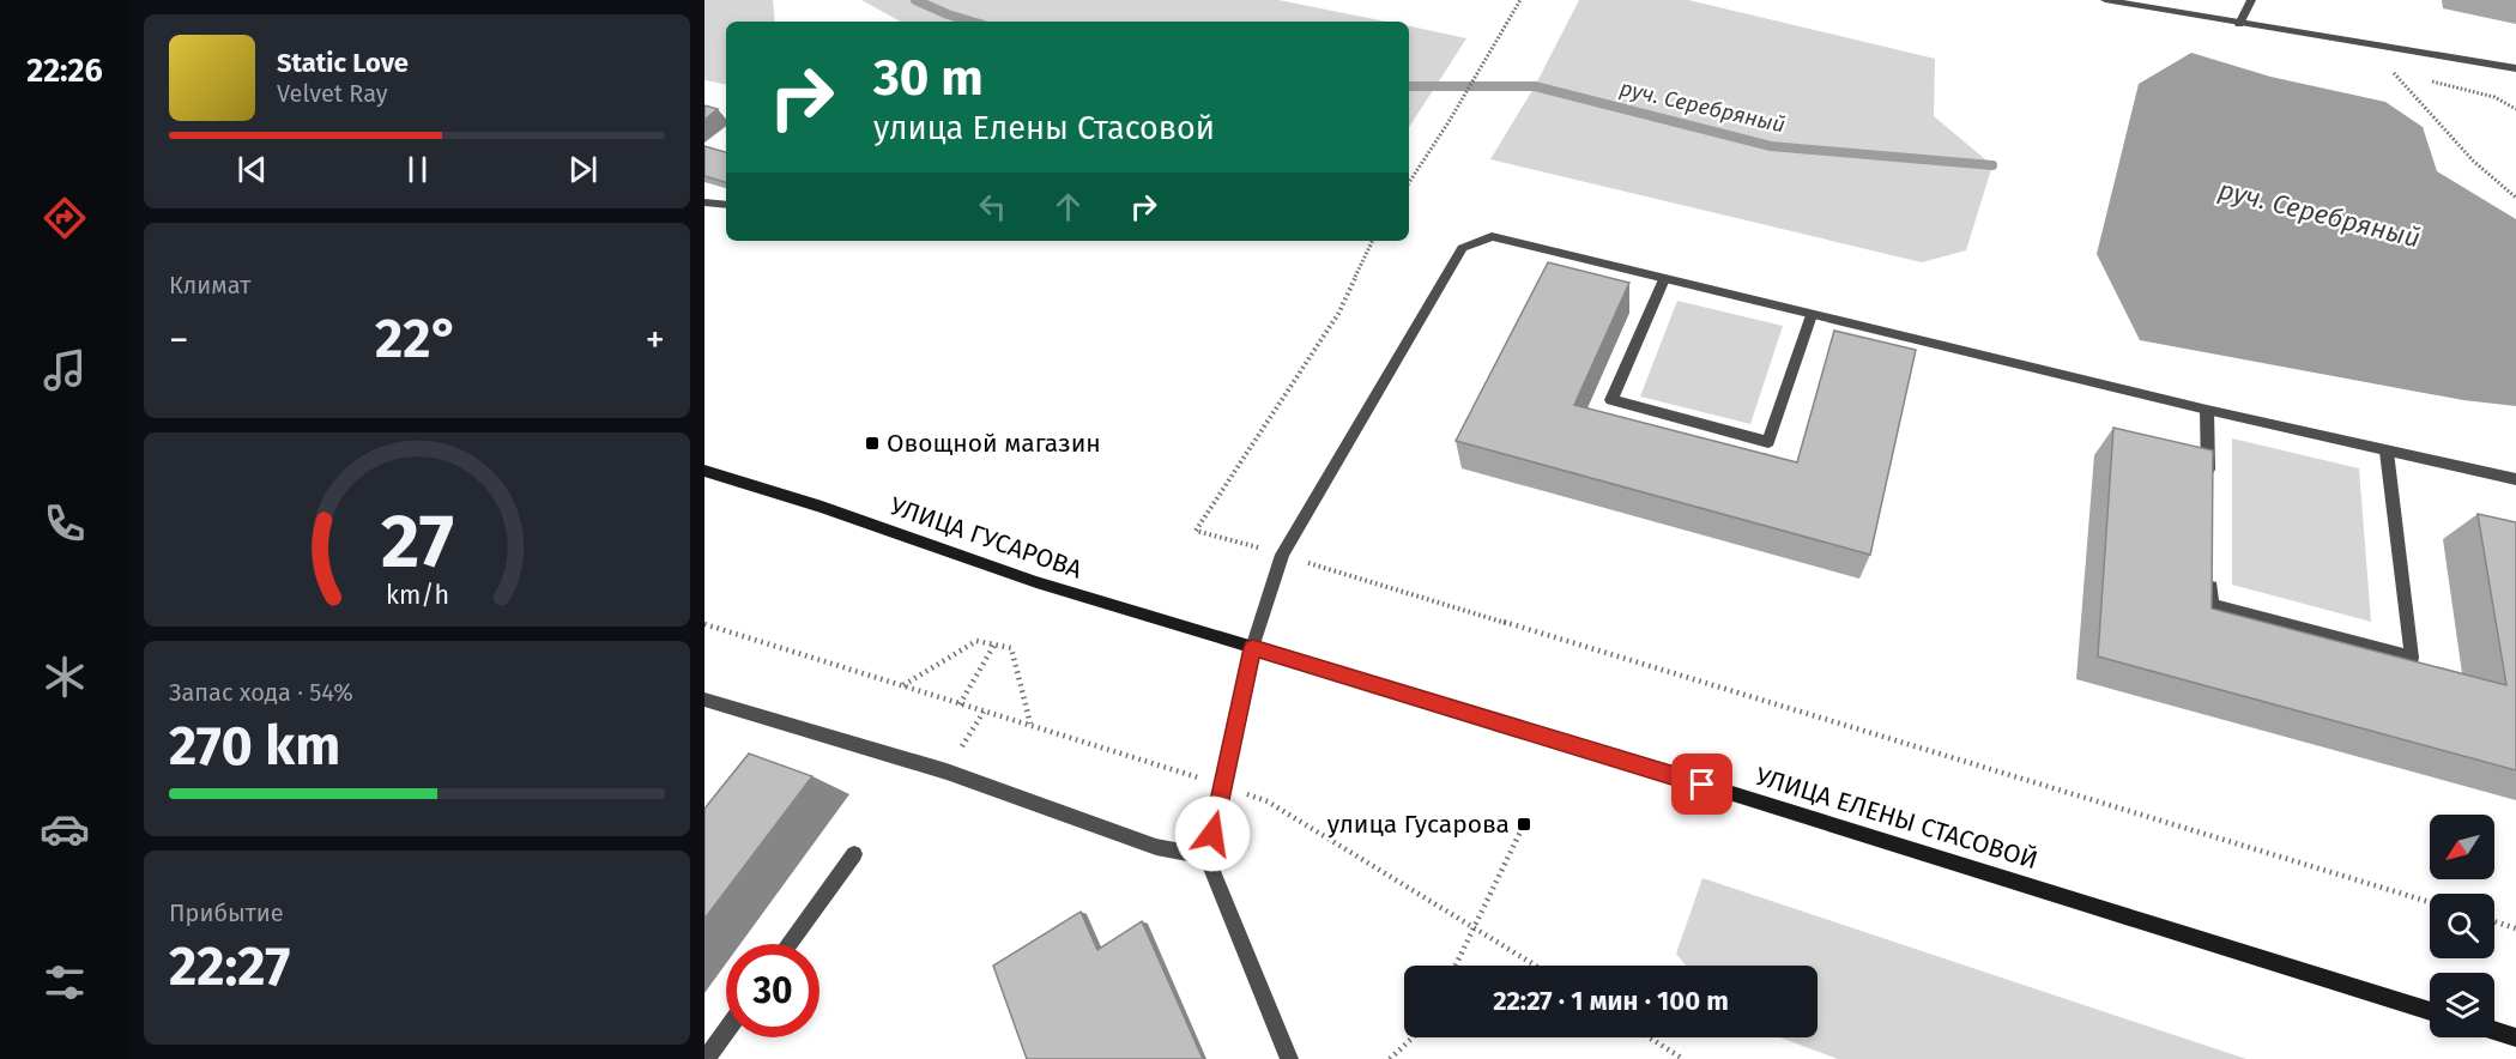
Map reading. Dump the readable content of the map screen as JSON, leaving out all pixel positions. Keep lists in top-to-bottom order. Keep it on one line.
{"streets":{"main road":["УЛИЦА ГУСАРОВА","УЛИЦА ЕЛЕНЫ СТАСОВОЙ"]},"crossings":[["УЛИЦА ГУСАРОВА","УЛИЦА ЕЛЕНЫ СТАСОВОЙ"]],"water":["руч. Серебряный"],"places":{"transit":["Овощной магазин","улица Гусарова"]},"north":"bottom left","page":{"tabs":"22:26","turn":["30 m","улица Елены Стасовой"],"song":["Static Love","Velvet Ray"],"tile":["Климат",["Запас хода · 54%","270 km"],["Прибытие","22:27"]],"heat":["−","22°","+"],"limit":"30","trip":"22:27 · 1 мин · 100 m","gauge":["27","km/h"]}}
